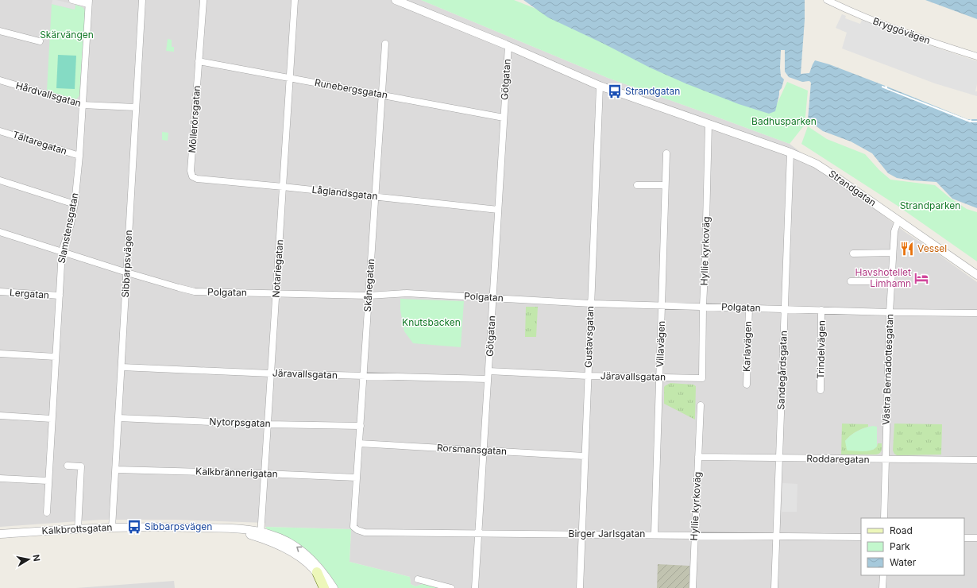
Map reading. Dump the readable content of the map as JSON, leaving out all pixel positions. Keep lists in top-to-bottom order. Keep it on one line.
{"streets":{"street":["Bryggövägen","Götgatan","Runebergsgatan","Hårdvallsgatan","Möllerörsgatan","Tältaregatan","Strandgatan","Låglandsgatan","Slamstensgatan","Hyllie kyrkoväg","Sibbarpsvägen","Notariegatan","Skånegatan","Polgatan","Lergatan","Gustavsgatan","Villavägen","Karlavägen","Trindelvägen","Västra Bernadottesgatan","Sandegårdsgatan","Järavallsgatan","Nytorpsgatan","Rorsmansgatan","Roddaregatan","Kalkbrännerigatan","Kalkbrottsgatan","Birger Jarlsgatan"]},"crossings":[["Götgatan","Runebergsgatan"],["Götgatan","Strandgatan"],["Götgatan","Låglandsgatan"],["Götgatan","Polgatan"],["Götgatan","Järavallsgatan"],["Götgatan","Rorsmansgatan"],["Götgatan","Birger Jarlsgatan"],["Runebergsgatan","Möllerörsgatan"],["Runebergsgatan","Notariegatan"],["Runebergsgatan","Skånegatan"],["Hårdvallsgatan","Slamstensgatan"],["Hårdvallsgatan","Sibbarpsvägen"],["Möllerörsgatan","Låglandsgatan"],["Tältaregatan","Slamstensgatan"],["Strandgatan","Hyllie kyrkoväg"],["Strandgatan","Gustavsgatan"],["Strandgatan","Västra Bernadottesgatan"],["Strandgatan","Sandegårdsgatan"],["Låglandsgatan","Notariegatan"],["Låglandsgatan","Skånegatan"],["Slamstensgatan","Polgatan"],["Slamstensgatan","Lergatan"],["Hyllie kyrkoväg","Polgatan"],["Hyllie kyrkoväg","Järavallsgatan"],["Hyllie kyrkoväg","Roddaregatan"],["Hyllie kyrkoväg","Birger Jarlsgatan"],["Sibbarpsvägen","Polgatan"],["Sibbarpsvägen","Järavallsgatan"],["Sibbarpsvägen","Nytorpsgatan"],["Sibbarpsvägen","Kalkbrännerigatan"],["Sibbarpsvägen","Kalkbrottsgatan"],["Notariegatan","Polgatan"],["Notariegatan","Järavallsgatan"],["Notariegatan","Nytorpsgatan"],["Notariegatan","Kalkbrännerigatan"],["Notariegatan","Kalkbrottsgatan"],["Skånegatan","Polgatan"],["Skånegatan","Järavallsgatan"],["Skånegatan","Nytorpsgatan"],["Skånegatan","Rorsmansgatan"],["Skånegatan","Kalkbrännerigatan"],["Skånegatan","Birger Jarlsgatan"],["Polgatan","Gustavsgatan"],["Polgatan","Villavägen"],["Polgatan","Karlavägen"],["Polgatan","Trindelvägen"],["Polgatan","Västra Bernadottesgatan"],["Polgatan","Sandegårdsgatan"],["Gustavsgatan","Järavallsgatan"],["Gustavsgatan","Rorsmansgatan"],["Gustavsgatan","Birger Jarlsgatan"],["Villavägen","Järavallsgatan"],["Villavägen","Birger Jarlsgatan"],["Västra Bernadottesgatan","Roddaregatan"],["Sandegårdsgatan","Roddaregatan"],["Sandegårdsgatan","Birger Jarlsgatan"]],"parks":["Skärvängen","Badhusparken","Strandparken","Knutsbacken"],"places":{"bus stop":["Strandgatan","Sibbarpsvägen"],"restaurant":["Vessel"],"hotel":["Havshotellet Limhamn"]},"legend":["Road","Park","Water"],"north":"right"}
